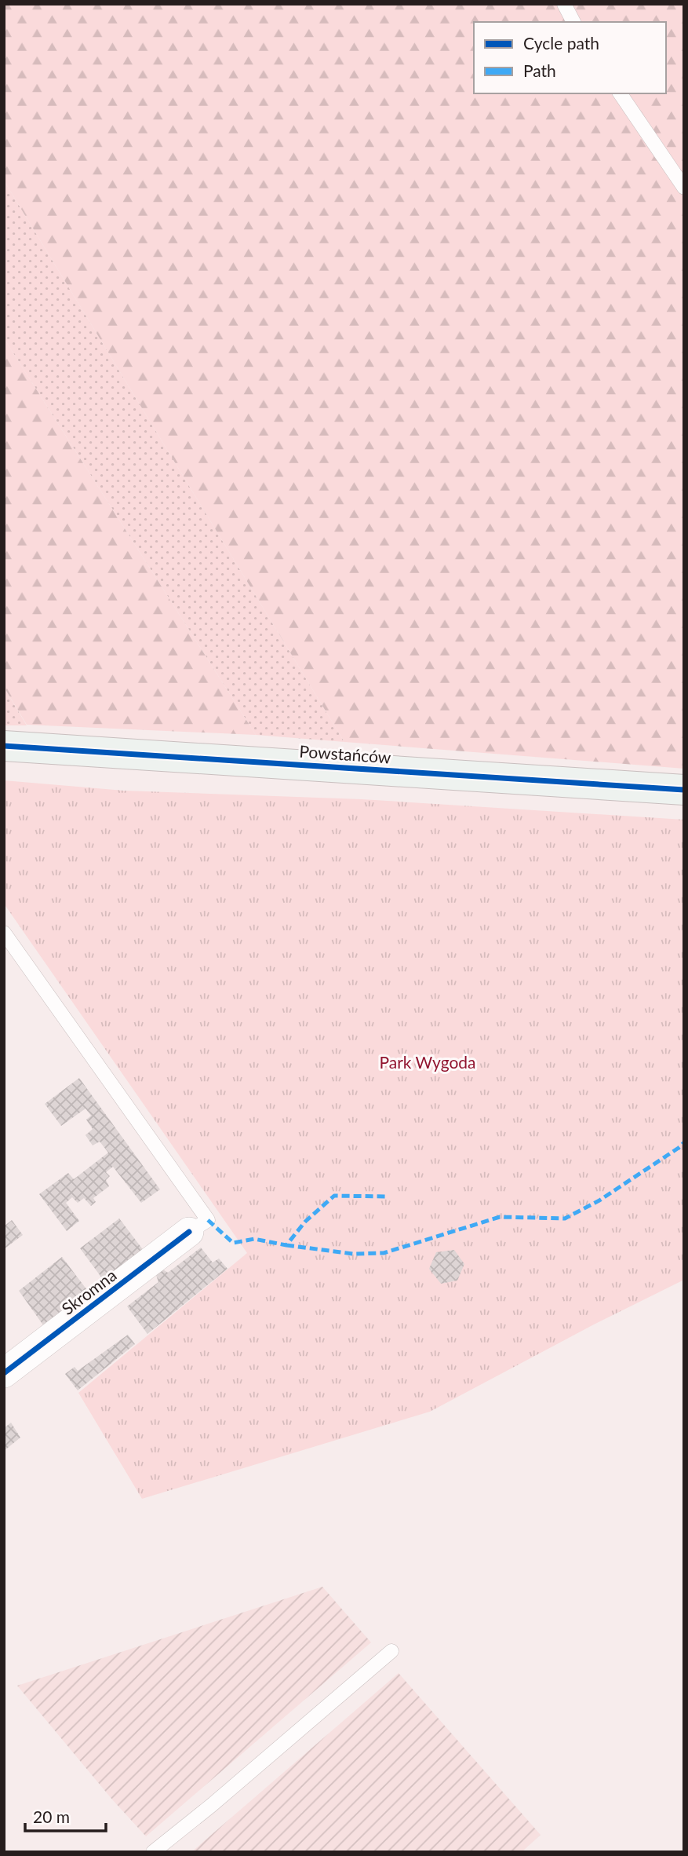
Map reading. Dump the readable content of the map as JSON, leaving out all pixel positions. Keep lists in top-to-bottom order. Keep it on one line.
{"streets":{"street":["Powstańców","Skromna"]},"parks":["Park Wygoda"],"legend":["Cycle path","Path"],"scale_bar":"20 m"}
